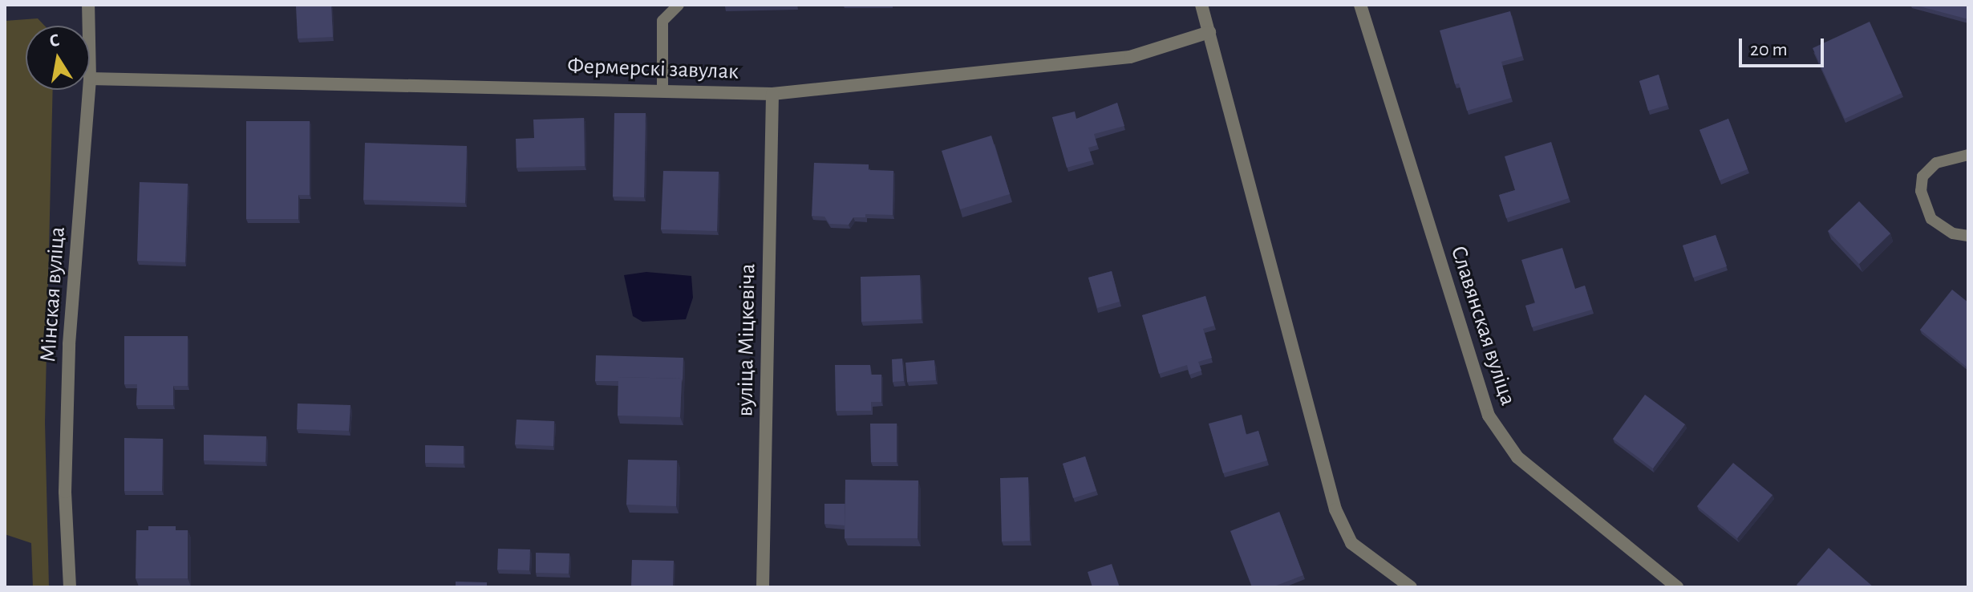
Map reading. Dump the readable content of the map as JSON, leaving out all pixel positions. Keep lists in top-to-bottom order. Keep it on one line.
{"streets":{"street":["Фермерскі завулак","Мінская вуліца","Славянская вуліца","вуліца Міцкевіча"]},"crossings":[["Фермерскі завулак","вуліца Міцкевіча"]],"scale_bar":"20 m","north":"top"}
